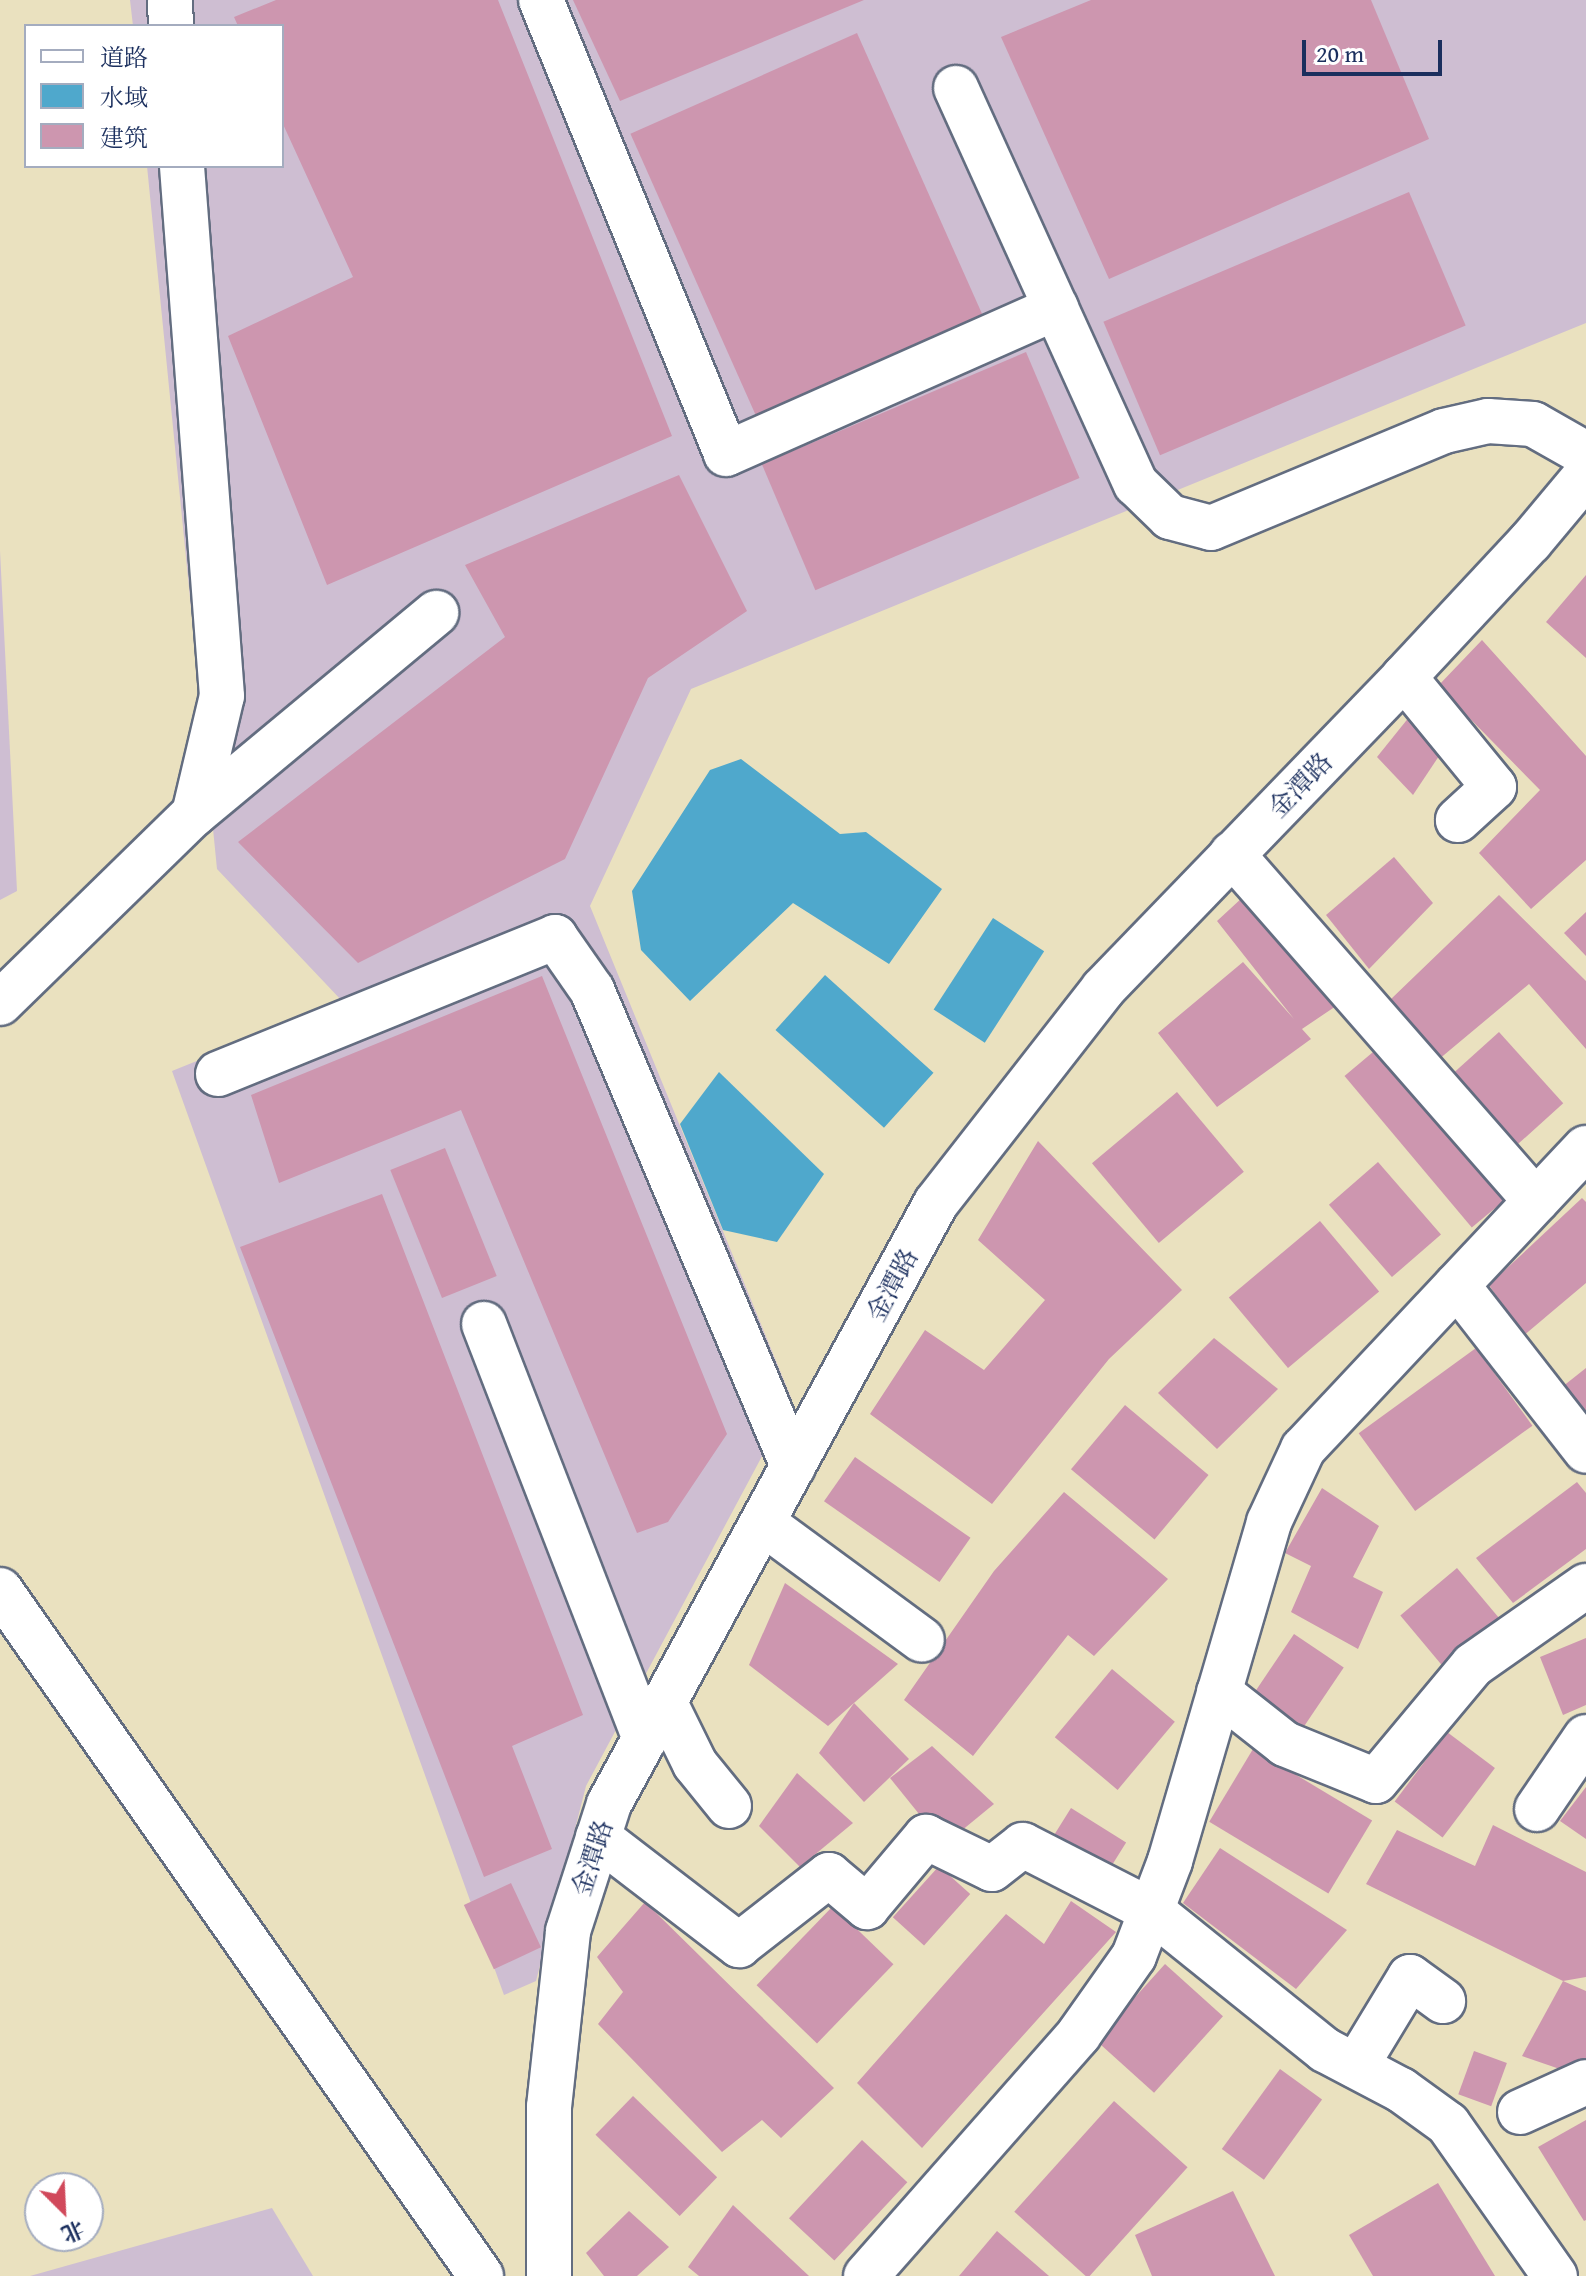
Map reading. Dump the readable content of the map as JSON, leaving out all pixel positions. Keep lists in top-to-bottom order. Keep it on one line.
{"streets":{"street":["金潭路"]},"legend":["道路","水域","建筑"],"scale_bar":"20 m","north":"bottom right"}
